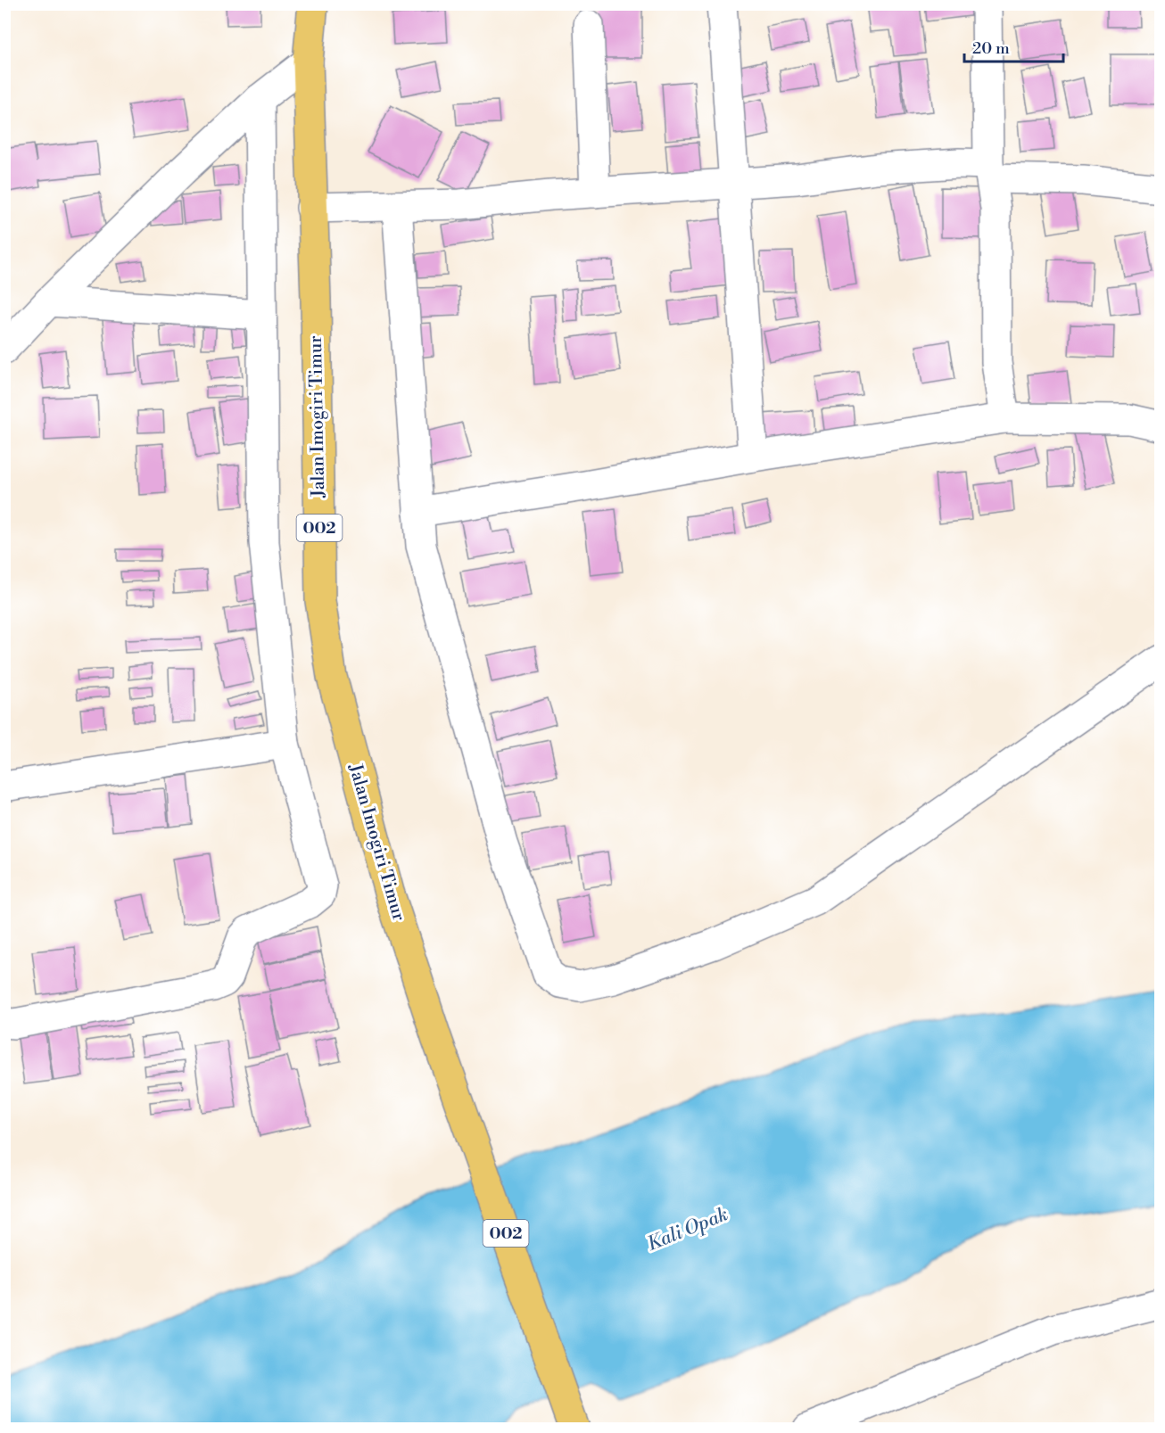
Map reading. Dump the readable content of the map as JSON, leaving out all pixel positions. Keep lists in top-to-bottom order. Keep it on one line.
{"streets":{"main road":["Jalan Imogiri Timur","002"]},"water":["Kali Opak"],"scale_bar":"20 m"}
